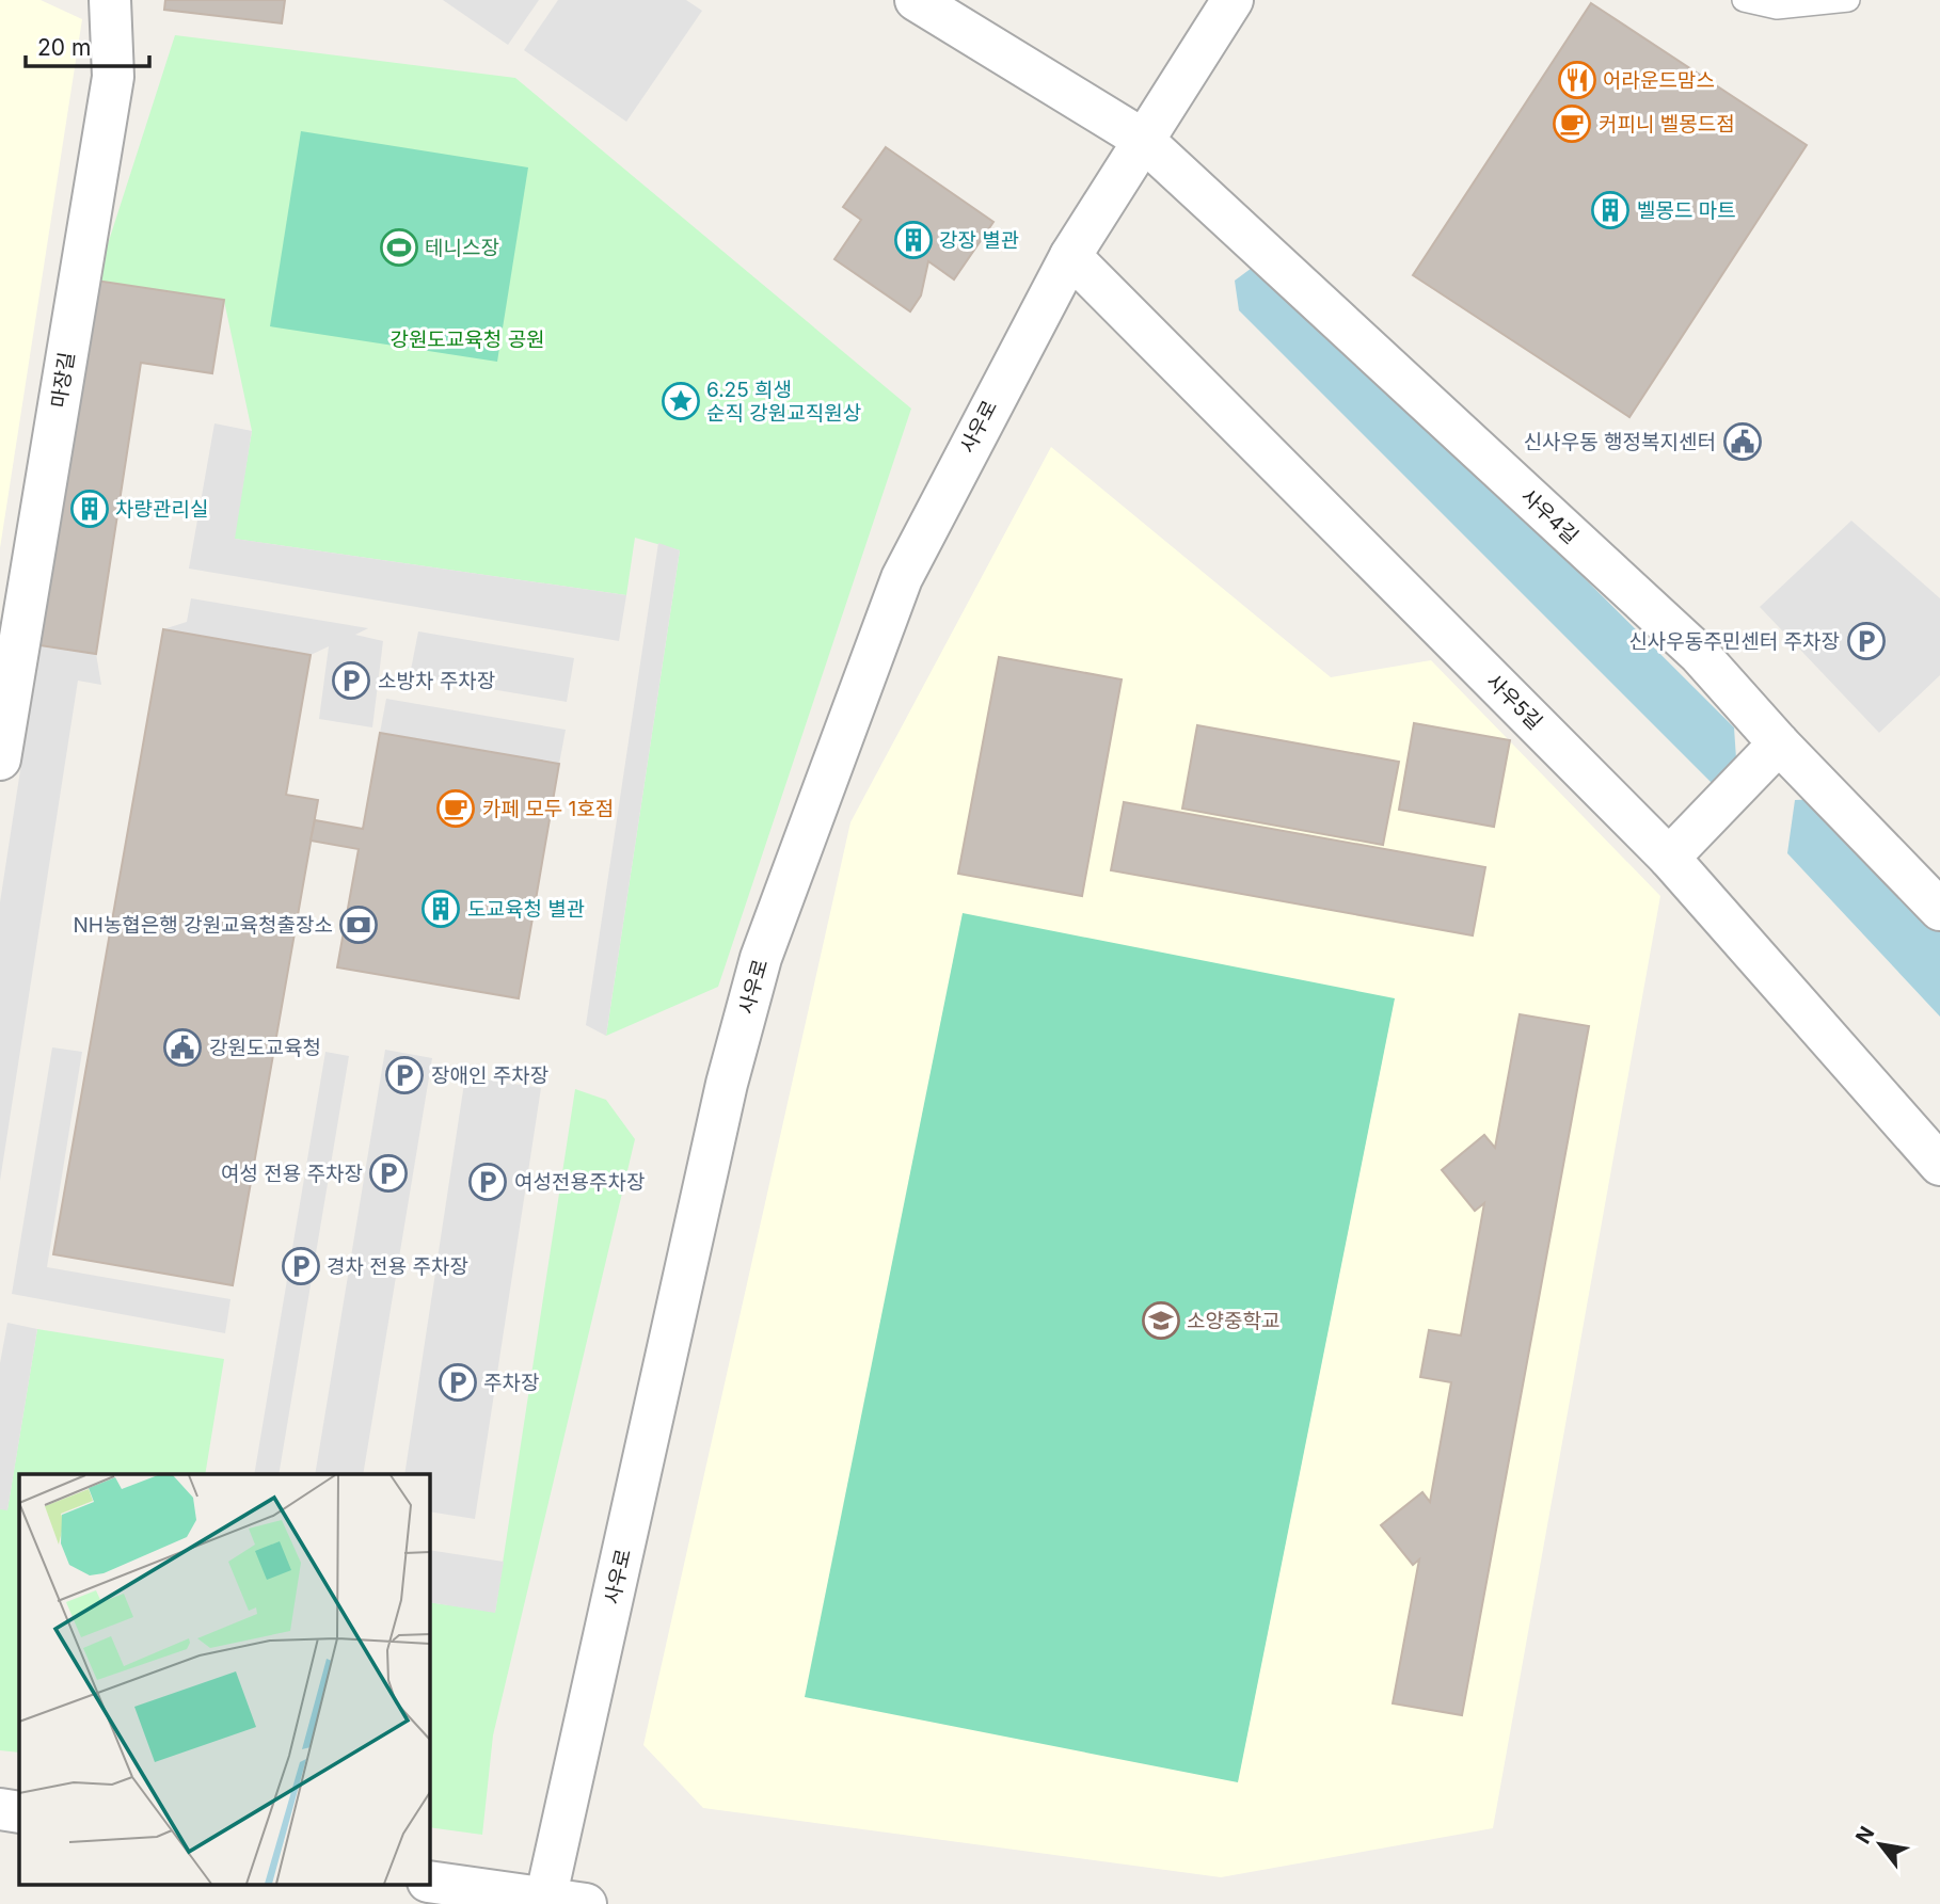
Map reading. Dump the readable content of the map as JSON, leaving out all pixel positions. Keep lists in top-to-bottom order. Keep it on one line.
{"streets":{"street":["마장길","사우로","사우4길","사우5길"]},"crossings":[["사우로","사우4길"],["사우로","사우5길"]],"parks":["강원도교육청 공원"],"places":{"restaurant":["어라운드맘스"],"cafe":["커피니 벨몽드점","카페 모두 1호점"],"building":["벨몽드 마트","강장 별관","차량관리실","도교육청 별관"],"sports":["테니스장"],"place":["6.25 희생 순직 강원교직원상"],"public building":["신사우동 행정복지센터","강원도교육청"],"parking":["신사우동주민센터 주차장","소방차 주차장","장애인 주차장","여성 전용 주차장","여성전용주차장","경차 전용 주차장","주차장"],"bank":["NH농협은행 강원교육청출장소"],"school or university":["소양중학교"]},"scale_bar":"20 m","north":"top left"}
